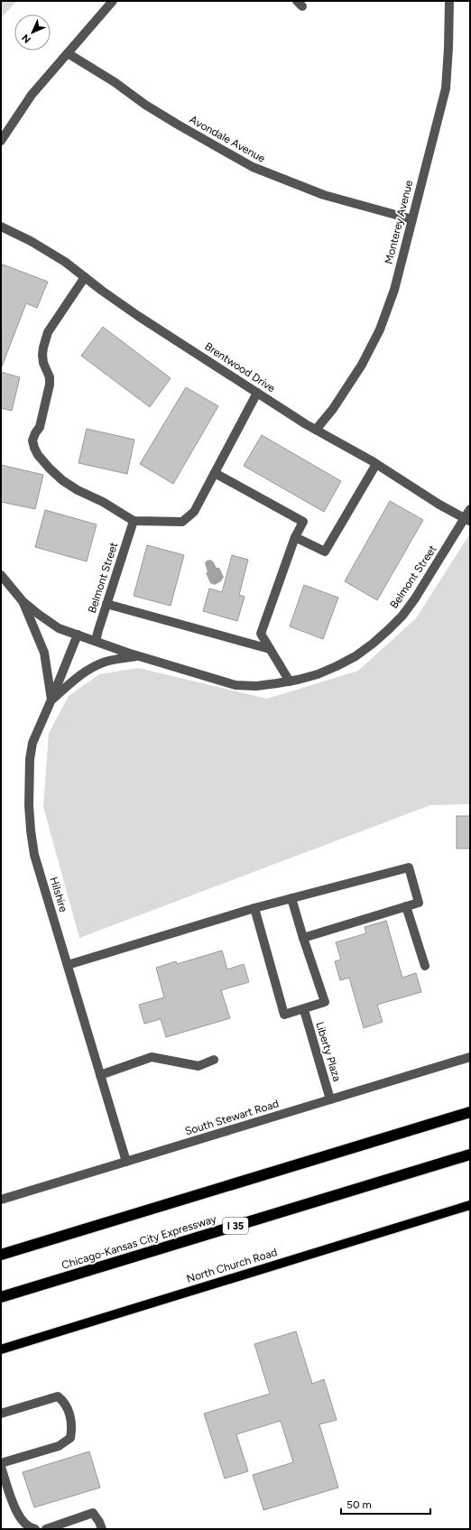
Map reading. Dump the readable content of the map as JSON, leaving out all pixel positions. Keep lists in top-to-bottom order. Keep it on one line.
{"streets":{"highway":["I 35","Chicago-Kansas City Expressway"],"main road":["North Church Road"],"street":["Avondale Avenue","Monterey Avenue","Brentwood Drive","Belmont Street","Hilshire","Liberty Plaza","South Stewart Road"]},"crossings":[["Avondale Avenue","Monterey Avenue"],["Monterey Avenue","Brentwood Drive"],["Brentwood Drive","Belmont Street"],["Belmont Street","Hilshire"],["Hilshire","South Stewart Road"],["Liberty Plaza","South Stewart Road"]],"scale_bar":"50 m","north":"bottom left"}
